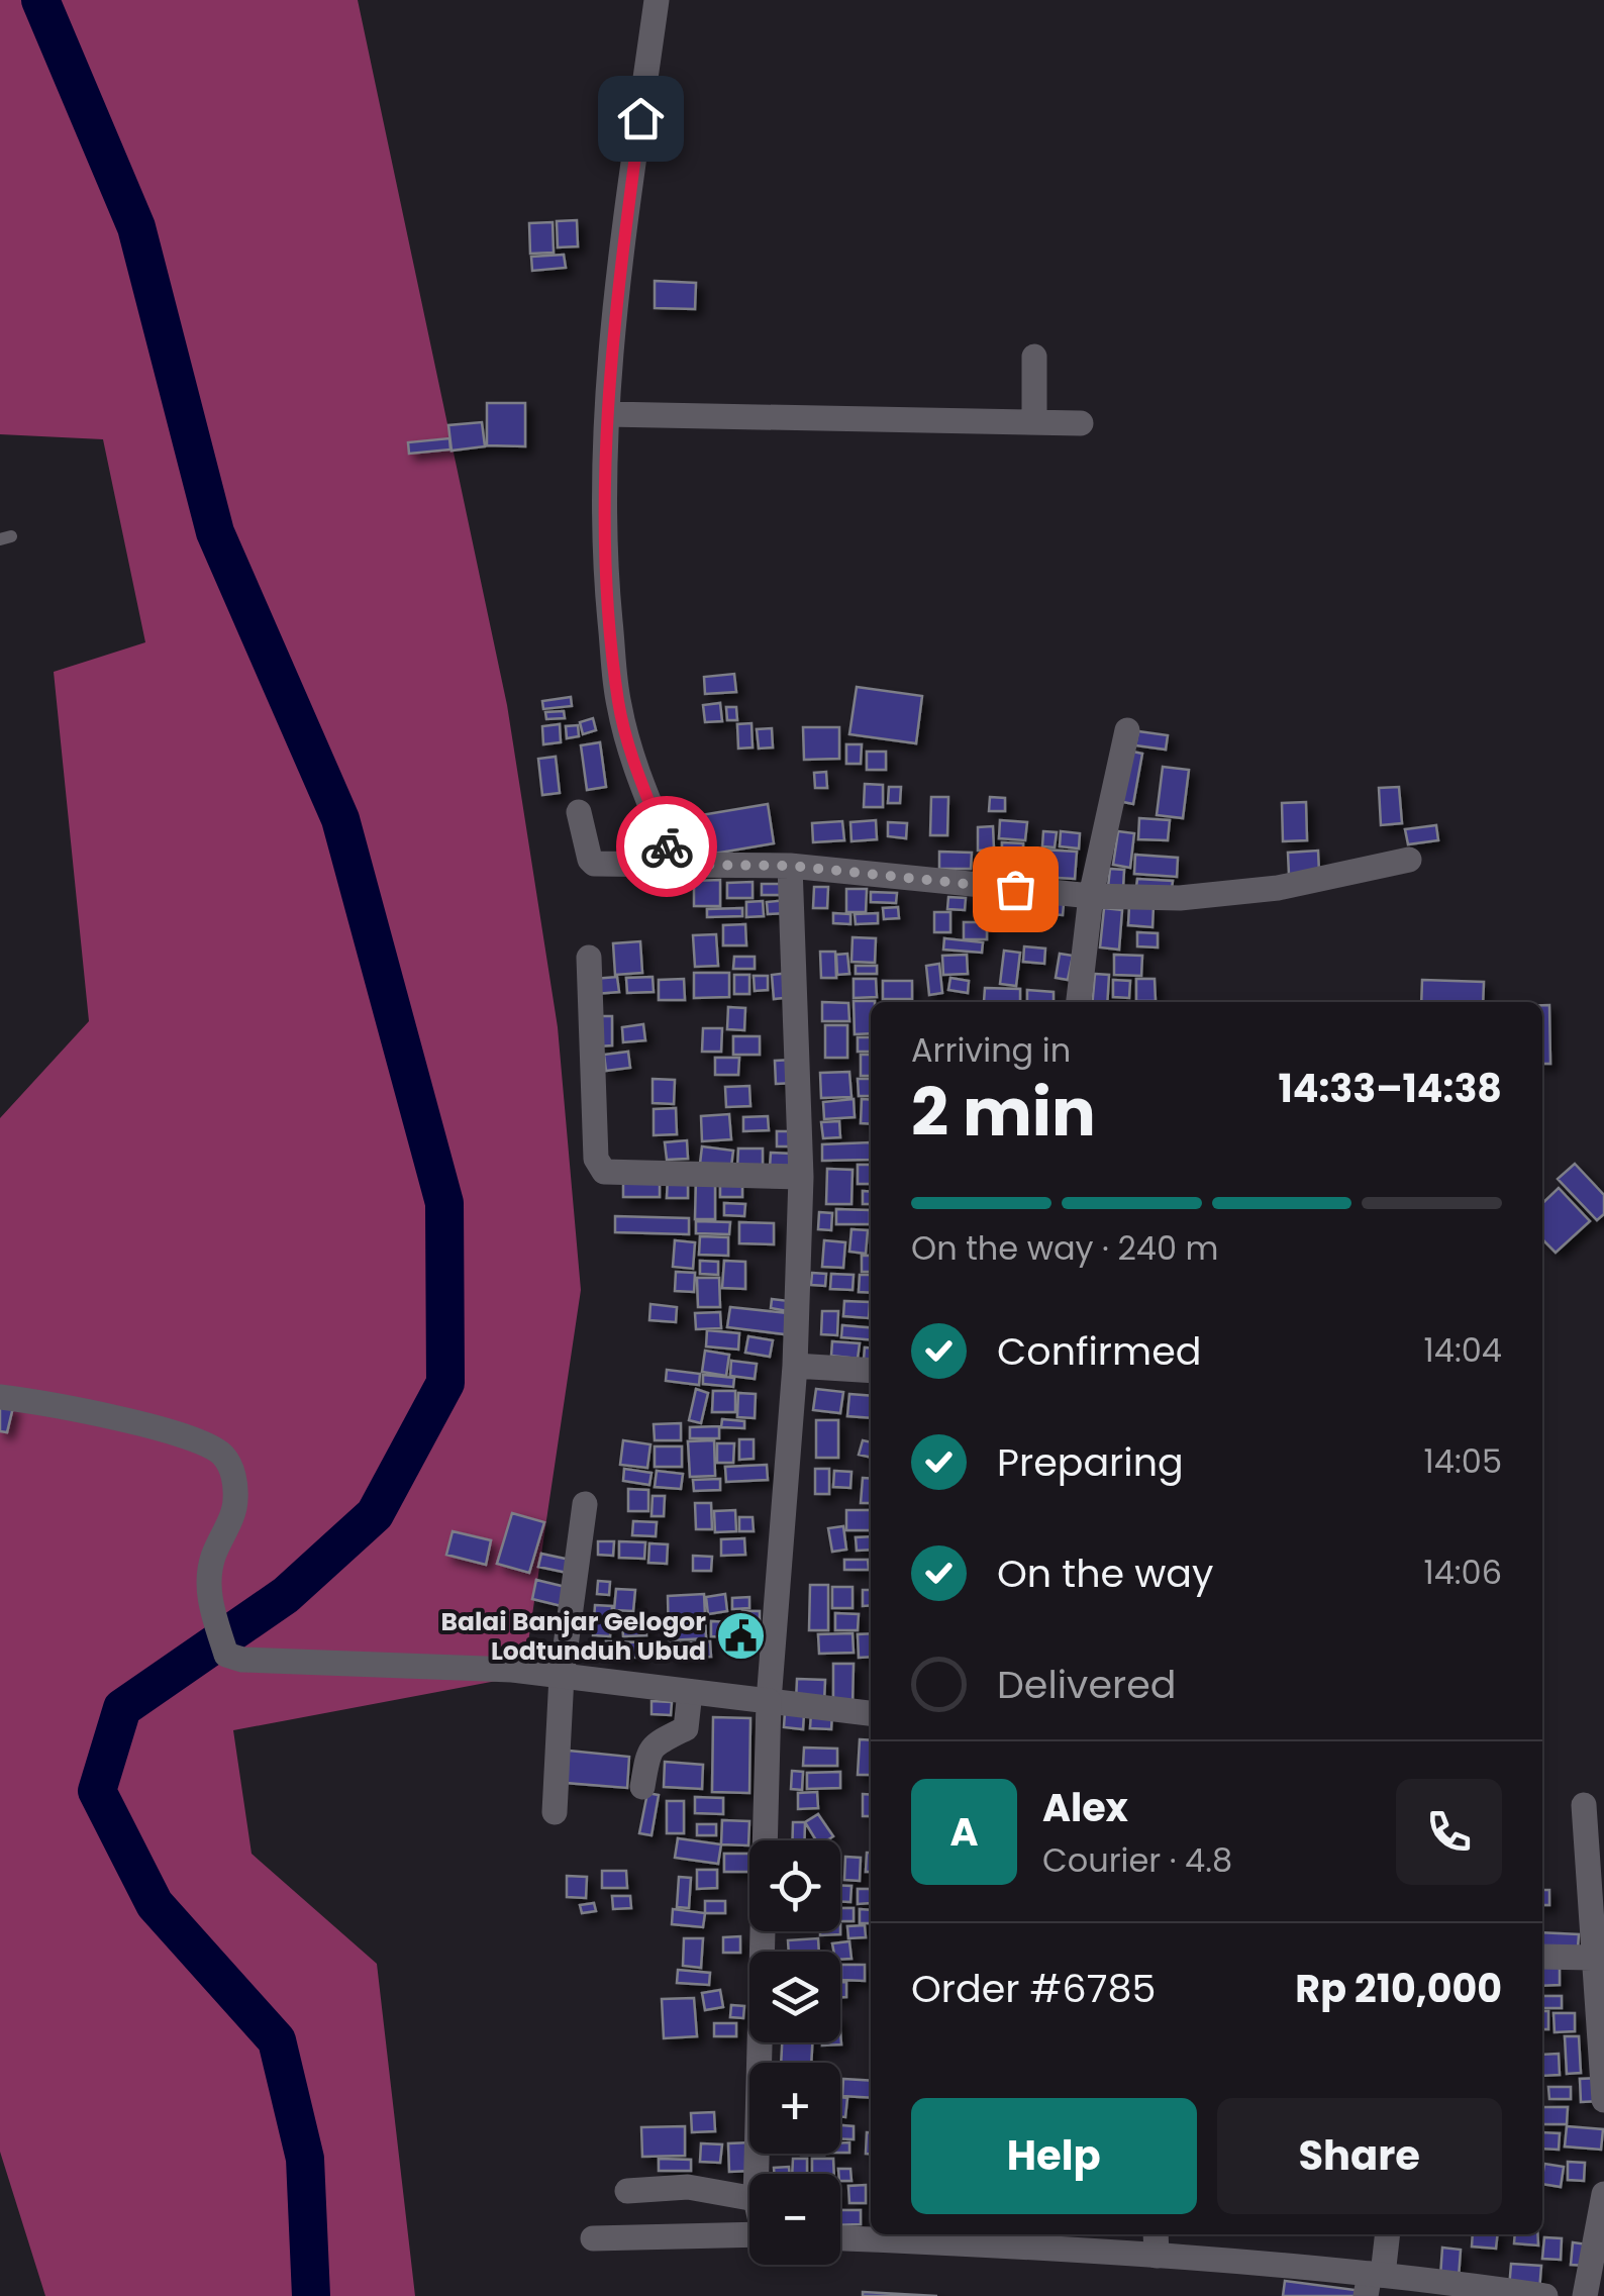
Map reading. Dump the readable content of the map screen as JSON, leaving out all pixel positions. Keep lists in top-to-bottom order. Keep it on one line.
{"places":{"public building":["Balai Banjar Gelogor Lodtunduh Ubud"]},"page":{"heading":["2 min","Arriving in","14:33–14:38"],"panel":["Alex","Courier · 4.8","Order #6785","Rp 210,000"],"bar":"On the way · 240 m","list":[["Confirmed","14:04"],["Preparing","14:05"],["On the way","14:06"],"Delivered"],"round":"A","map_buttons":["+","−"],"buttons":["Help","Share"]}}
